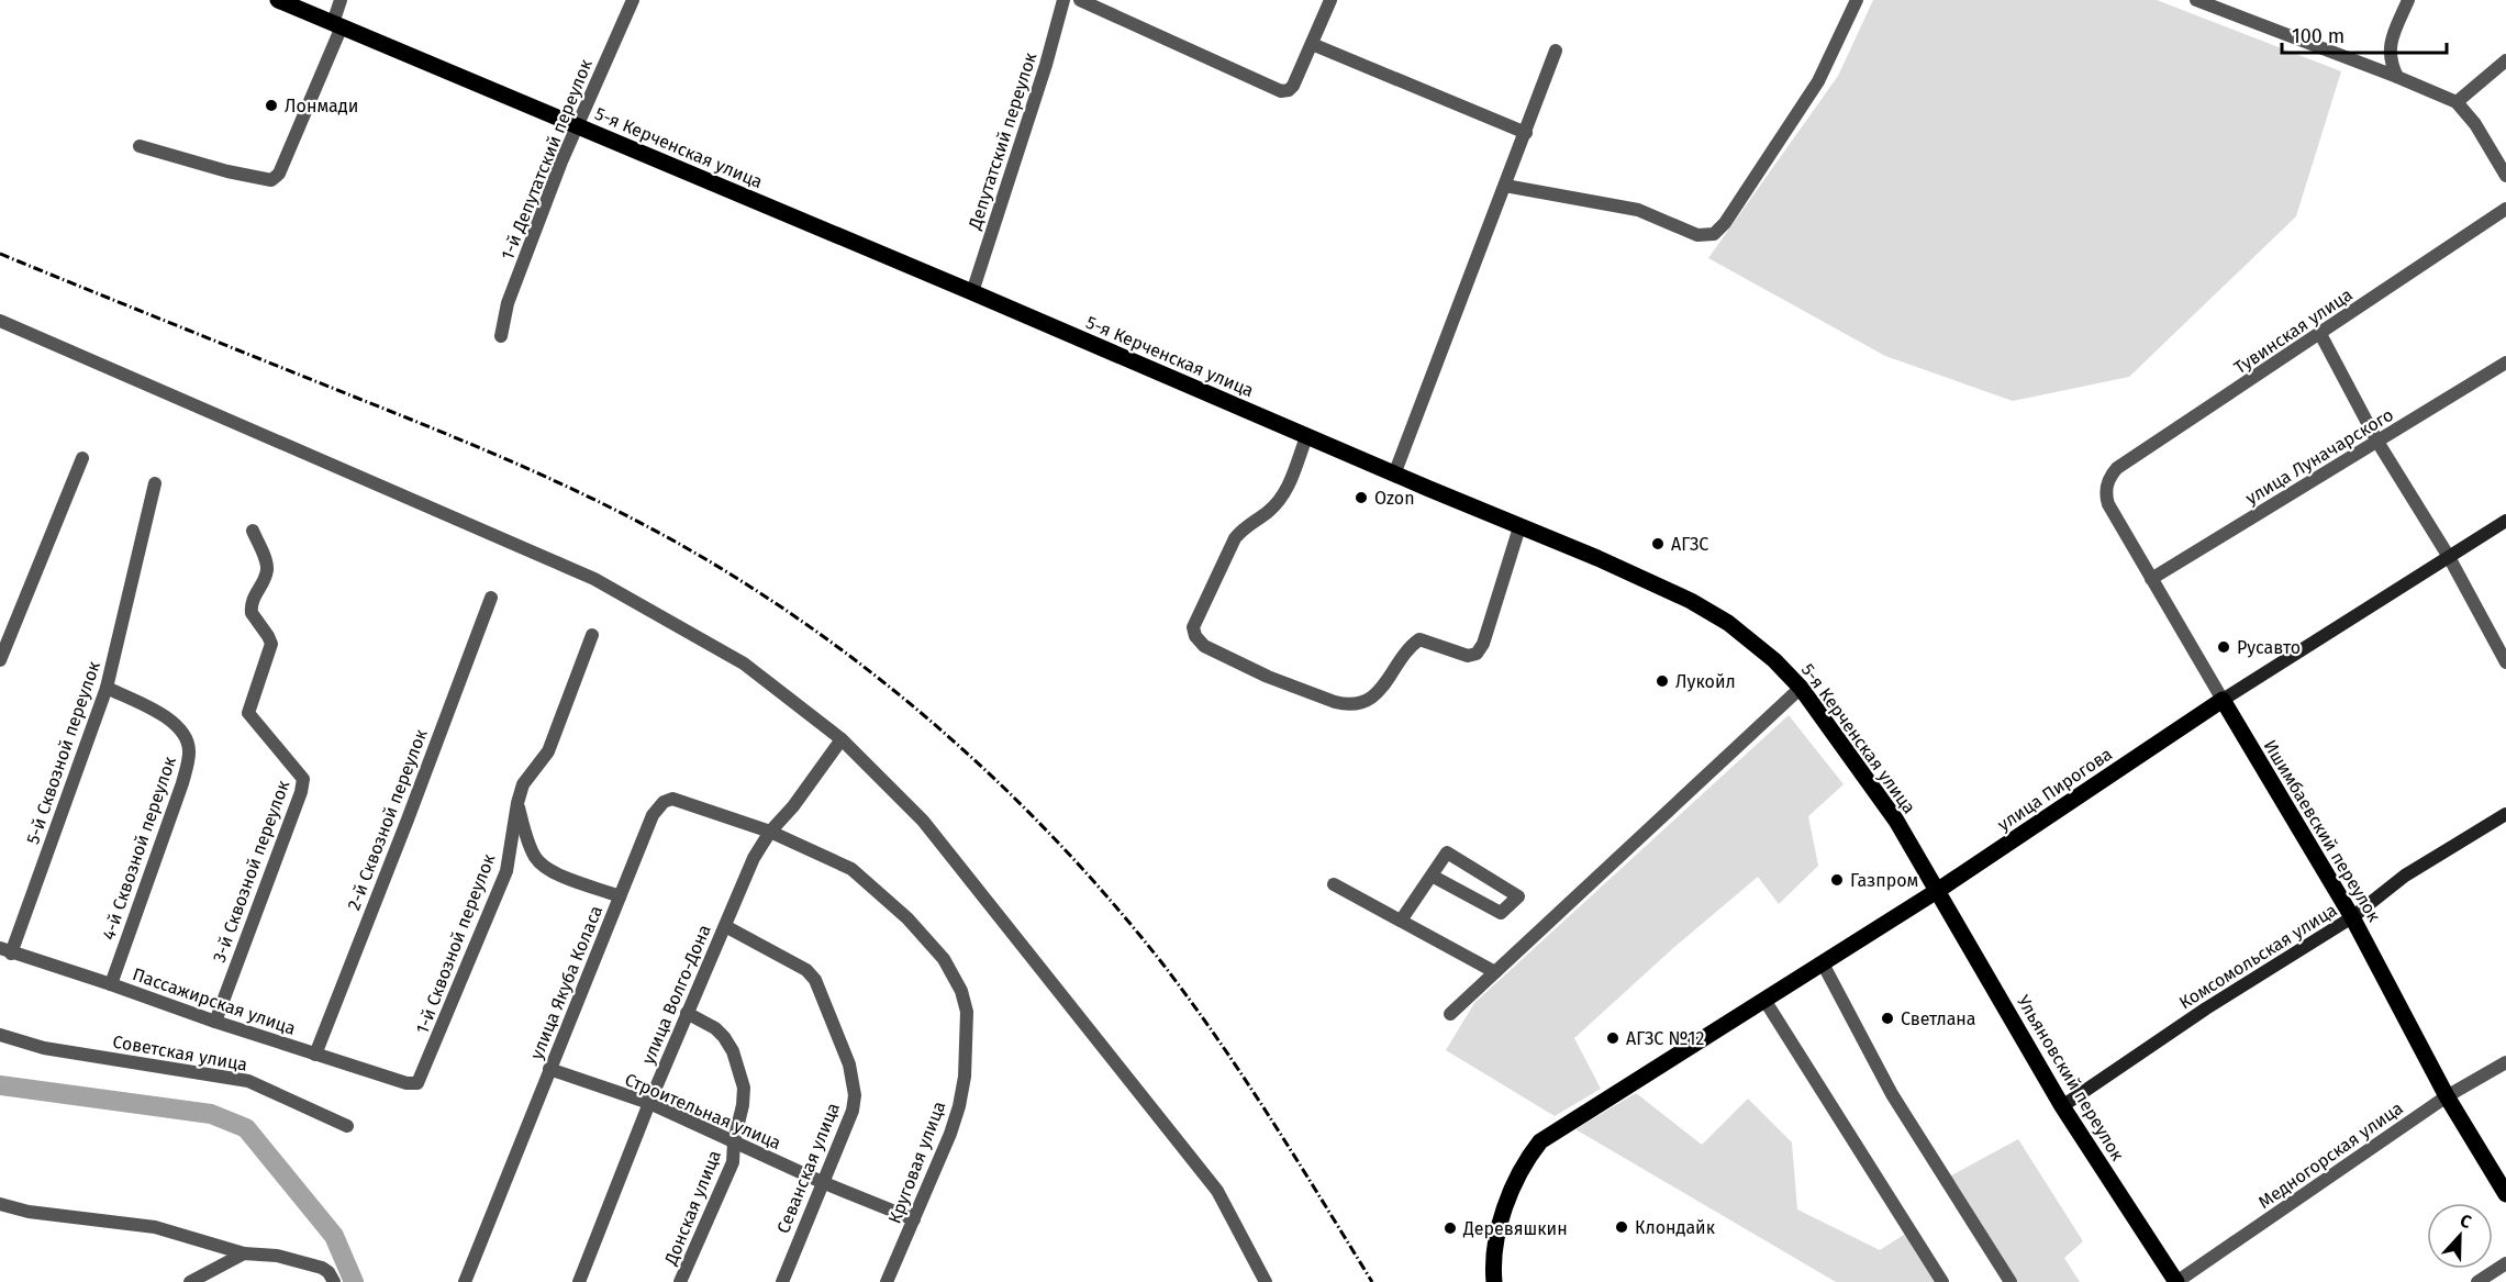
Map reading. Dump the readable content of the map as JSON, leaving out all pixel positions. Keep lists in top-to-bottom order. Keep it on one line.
{"streets":{"main road":["5-я Керченская улица","улица Пирогова","Ишимбаевский переулок","Комсомольская улица","Ульяновский переулок"],"street":["Депутатский переулок","1-й Депутатский переулок","Тувинская улица","улица Луначарского","5-й Сквозной переулок","2-й Сквозной переулок","4-й Сквозной переулок","3-й Сквозной переулок","1-й Сквозной переулок","улица Якуба Коласа","улица Волго-Дона","Пассажирская улица","Советская улица","Строительная улица","Медногорская улица","Круговая улица","Севанская улица","Донская улица"]},"crossings":[["Депутатский переулок","5-я Керченская улица"],["5-я Керченская улица","1-й Депутатский переулок"],["5-я Керченская улица","улица Пирогова"],["5-я Керченская улица","Ульяновский переулок"],["Тувинская улица","Ишимбаевский переулок"],["улица Луначарского","Ишимбаевский переулок"],["5-й Сквозной переулок","4-й Сквозной переулок"],["5-й Сквозной переулок","Пассажирская улица"],["улица Пирогова","Ишимбаевский переулок"],["улица Пирогова","Ульяновский переулок"],["2-й Сквозной переулок","Пассажирская улица"],["Ишимбаевский переулок","Комсомольская улица"],["Ишимбаевский переулок","Медногорская улица"],["4-й Сквозной переулок","Пассажирская улица"],["3-й Сквозной переулок","Пассажирская улица"],["1-й Сквозной переулок","Пассажирская улица"],["Комсомольская улица","Ульяновский переулок"],["улица Якуба Коласа","улица Волго-Дона"],["улица Якуба Коласа","Строительная улица"],["улица Якуба Коласа","Круговая улица"],["улица Волго-Дона","Строительная улица"],["улица Волго-Дона","Круговая улица"],["улица Волго-Дона","Севанская улица"],["улица Волго-Дона","Донская улица"],["Ульяновский переулок","Медногорская улица"],["Строительная улица","Круговая улица"],["Строительная улица","Севанская улица"],["Строительная улица","Донская улица"]],"places":["Лонмади","Ozon","АГЗС","Русавто","Лукойл","Газпром","Светлана","АГЗС №12","Клондайк","Деревяшкин"],"scale_bar":"100 m","north":"top"}
